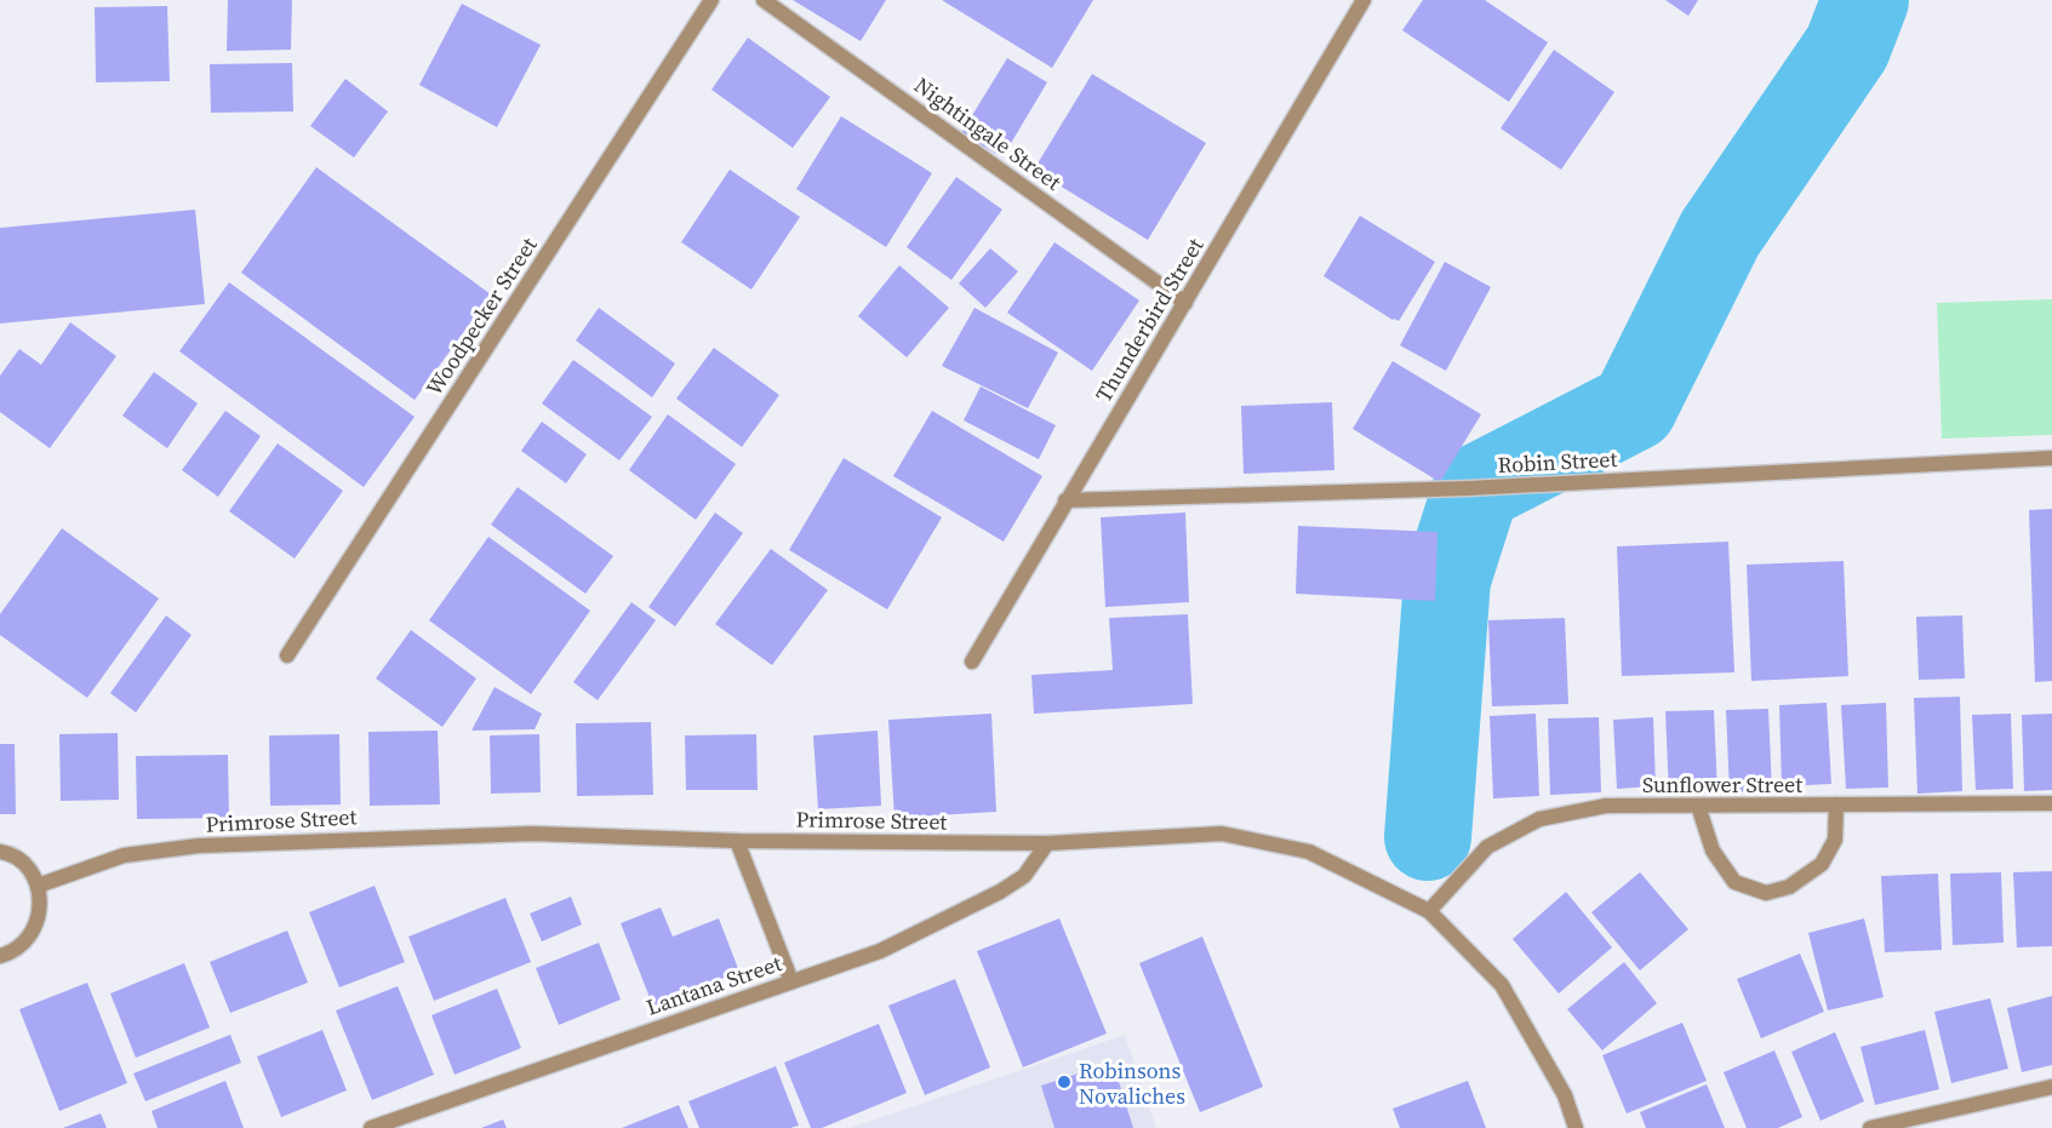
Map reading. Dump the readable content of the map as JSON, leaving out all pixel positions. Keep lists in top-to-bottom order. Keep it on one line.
{"streets":{"street":["Nightingale Street","Woodpecker Street","Thunderbird Street","Robin Street","Sunflower Street","Primrose Street","Lantana Street"]},"crossings":[["Nightingale Street","Thunderbird Street"],["Thunderbird Street","Robin Street"],["Sunflower Street","Primrose Street"],["Primrose Street","Lantana Street"]],"places":["Robinsons Novaliches"]}
